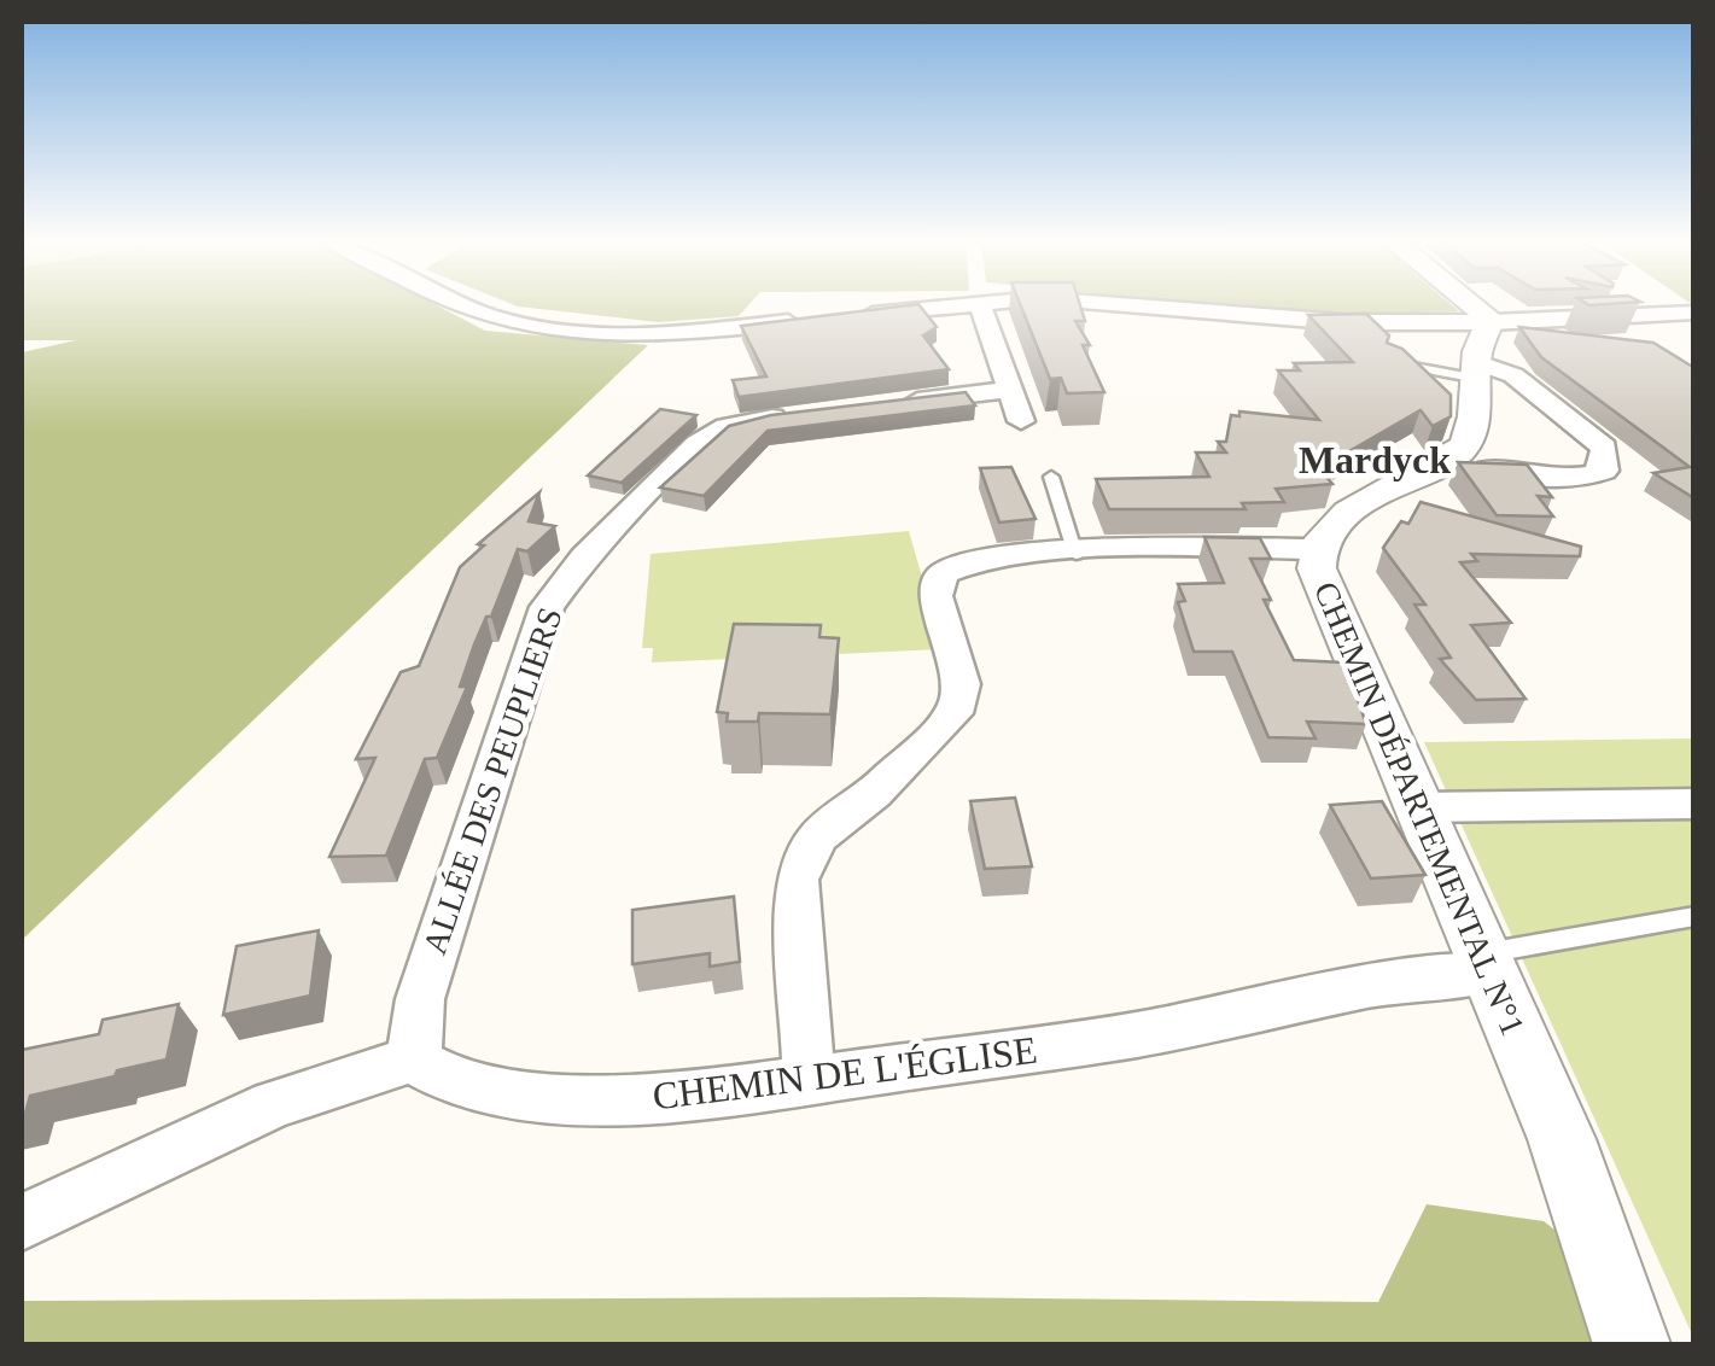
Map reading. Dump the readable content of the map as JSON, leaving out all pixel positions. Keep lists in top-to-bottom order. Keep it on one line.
{"streets":{"street":["ALLÉE DES PEUPLIERS","CHEMIN DÉPARTEMENTAL N°1","CHEMIN DE L'ÉGLISE"]},"crossings":[["ALLÉE DES PEUPLIERS","CHEMIN DE L'ÉGLISE"],["CHEMIN DÉPARTEMENTAL N°1","CHEMIN DE L'ÉGLISE"]],"districts":["Mardyck"]}
